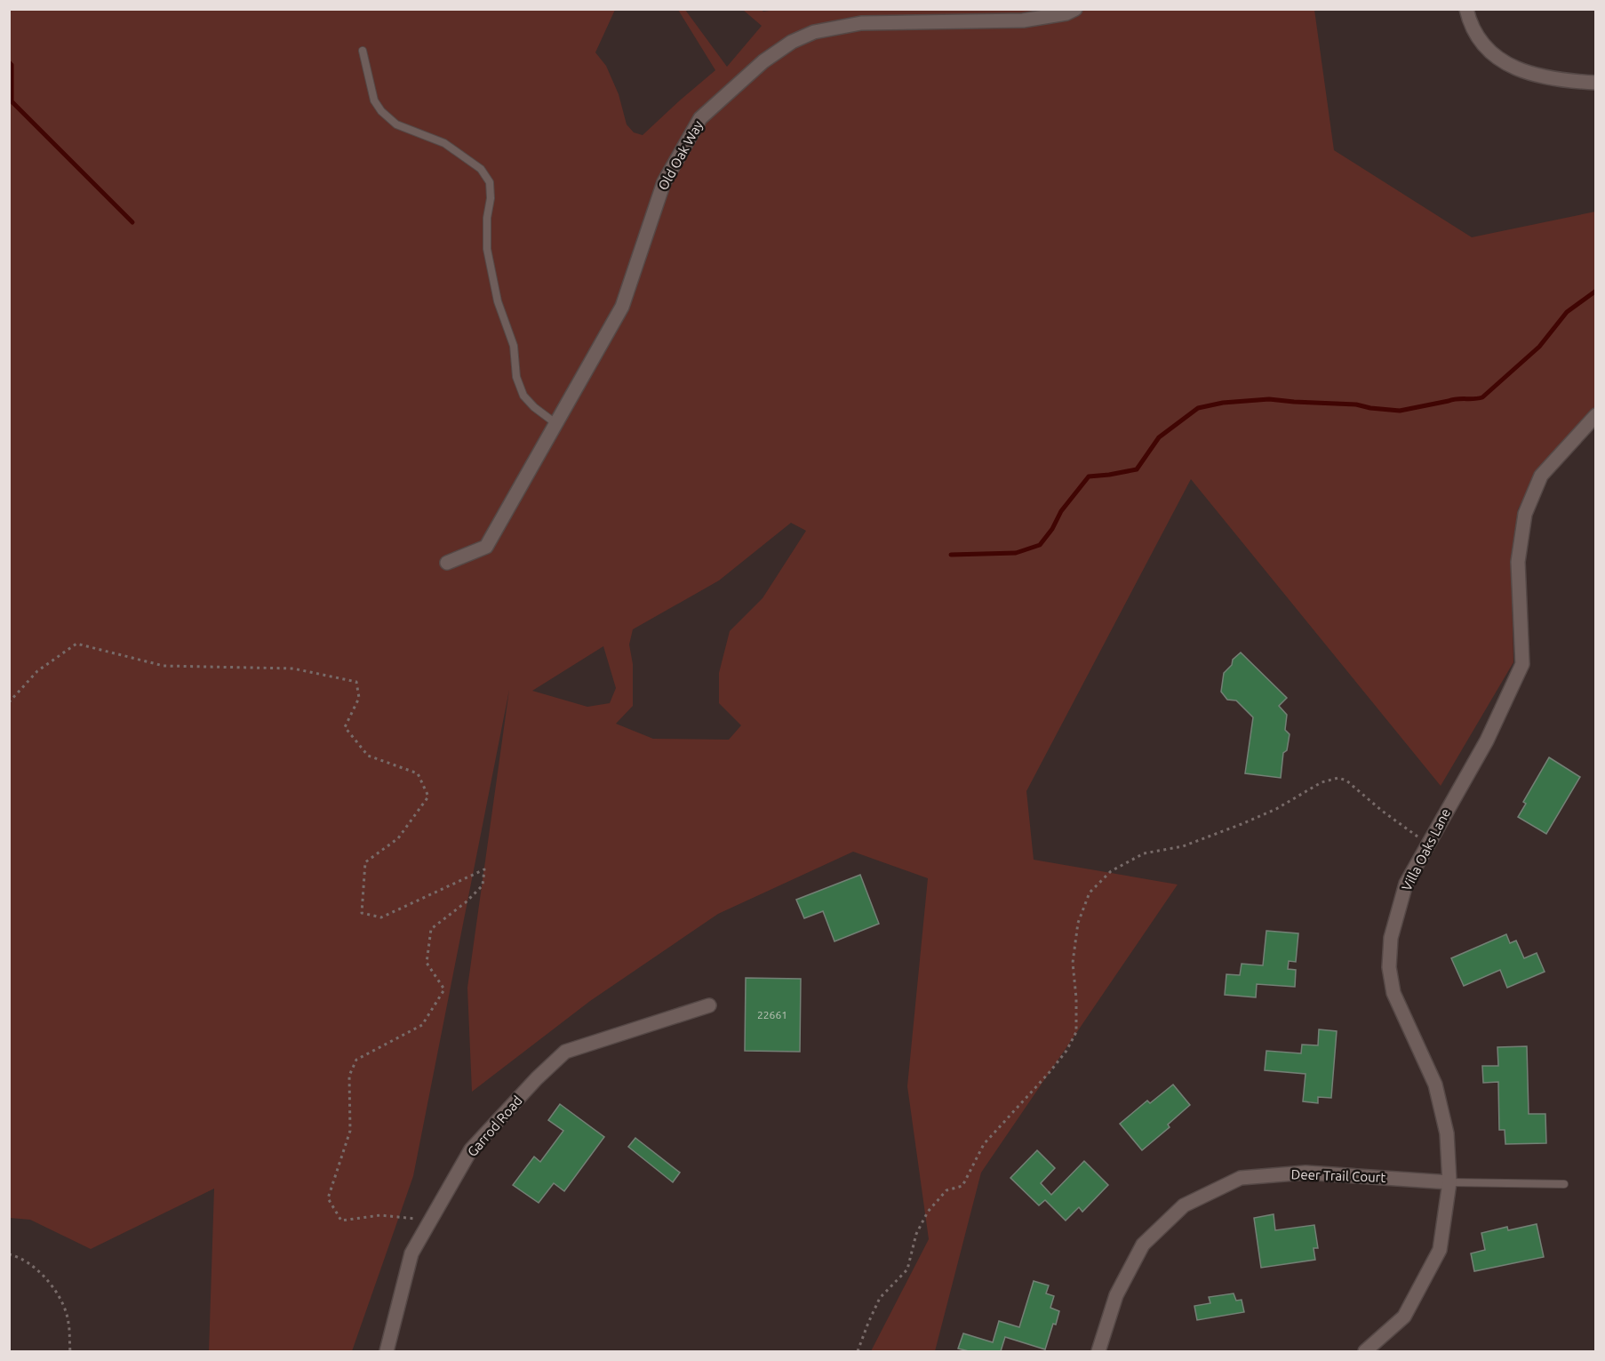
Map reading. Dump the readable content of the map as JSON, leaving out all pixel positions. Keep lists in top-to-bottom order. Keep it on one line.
{"streets":{"street":["Old Oak Way","Villa Oaks Lane","Garrod Road","Deer Trail Court"]},"crossings":[["Villa Oaks Lane","Deer Trail Court"]],"house_numbers":["22661"]}
